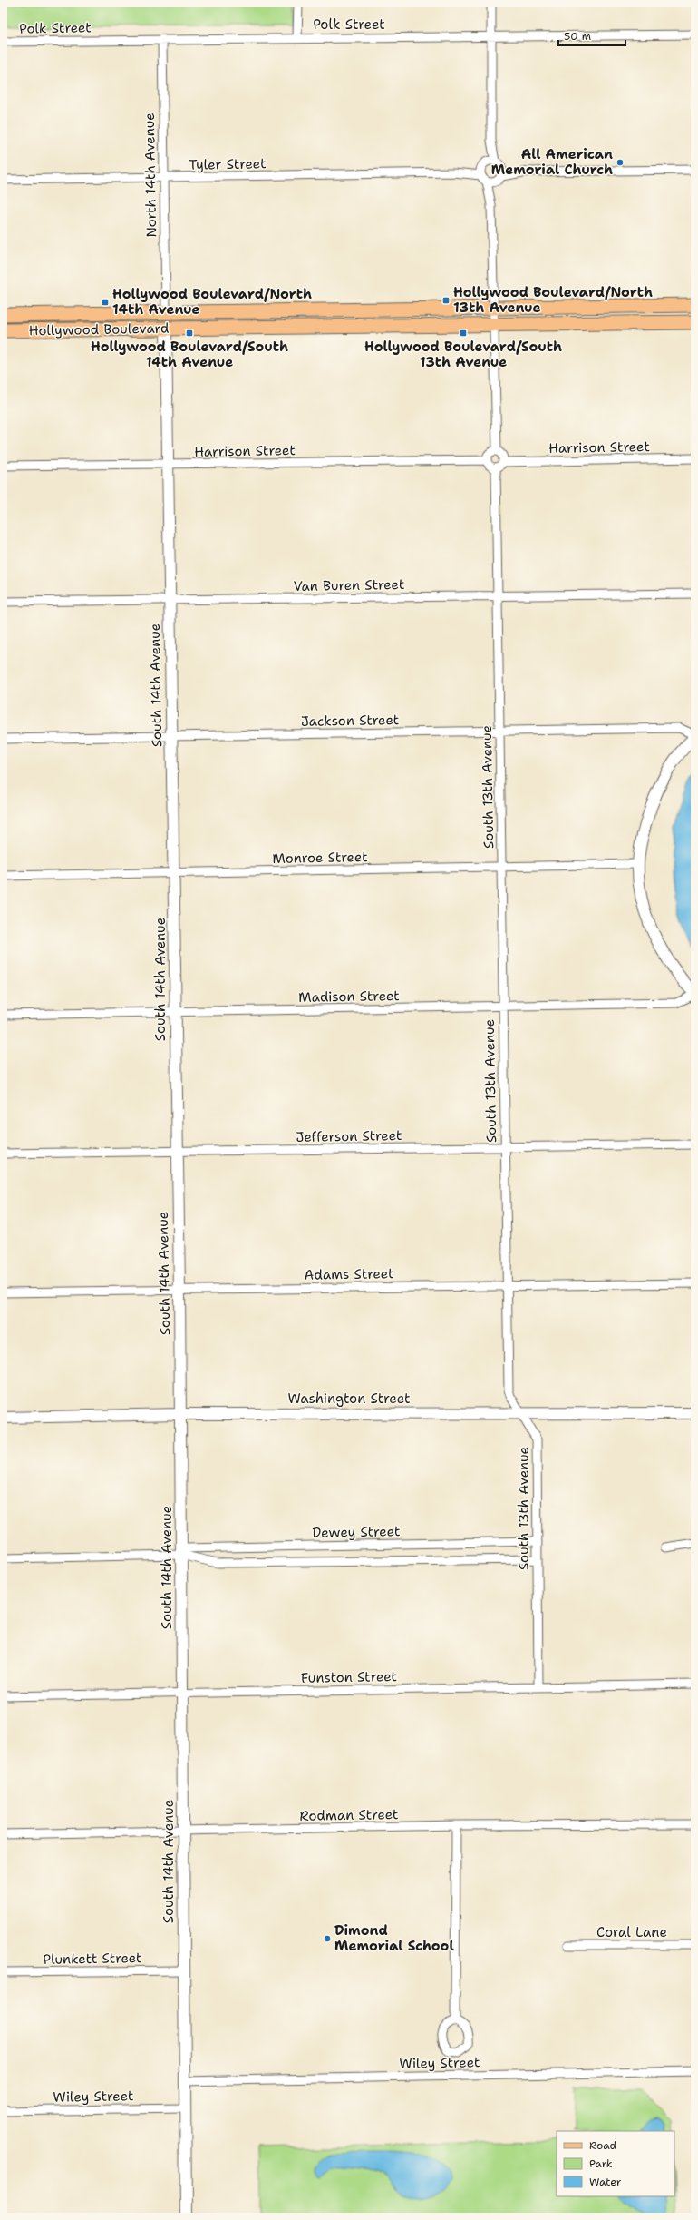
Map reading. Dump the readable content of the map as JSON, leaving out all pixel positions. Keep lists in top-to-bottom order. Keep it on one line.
{"streets":{"main road":["Hollywood Boulevard"],"street":["Polk Street","Tyler Street","North 14th Avenue","Harrison Street","Van Buren Street","South 14th Avenue","Jackson Street","South 13th Avenue","Monroe Street","Madison Street","Jefferson Street","Adams Street","Washington Street","Dewey Street","Funston Street","Rodman Street","Coral Lane","Plunkett Street","Wiley Street"]},"crossings":[["Polk Street","North 14th Avenue"],["Tyler Street","North 14th Avenue"],["North 14th Avenue","Hollywood Boulevard"],["Hollywood Boulevard","South 14th Avenue"],["Harrison Street","South 14th Avenue"],["Harrison Street","South 13th Avenue"],["Van Buren Street","South 14th Avenue"],["Van Buren Street","South 13th Avenue"],["South 14th Avenue","Jackson Street"],["South 14th Avenue","Monroe Street"],["South 14th Avenue","Madison Street"],["South 14th Avenue","Jefferson Street"],["South 14th Avenue","Adams Street"],["South 14th Avenue","Washington Street"],["South 14th Avenue","Dewey Street"],["South 14th Avenue","Funston Street"],["South 14th Avenue","Rodman Street"],["South 14th Avenue","Plunkett Street"],["South 14th Avenue","Wiley Street"],["Jackson Street","South 13th Avenue"],["South 13th Avenue","Monroe Street"],["South 13th Avenue","Madison Street"],["South 13th Avenue","Jefferson Street"],["South 13th Avenue","Adams Street"],["South 13th Avenue","Washington Street"],["South 13th Avenue","Dewey Street"],["South 13th Avenue","Funston Street"]],"places":{"other":["All American Memorial Church","Dimond Memorial School"],"transit":["Hollywood Boulevard/North 13th Avenue","Hollywood Boulevard/North 14th Avenue","Hollywood Boulevard/South 14th Avenue","Hollywood Boulevard/South 13th Avenue"]},"legend":["Road","Park","Water"],"scale_bar":"50 m"}
